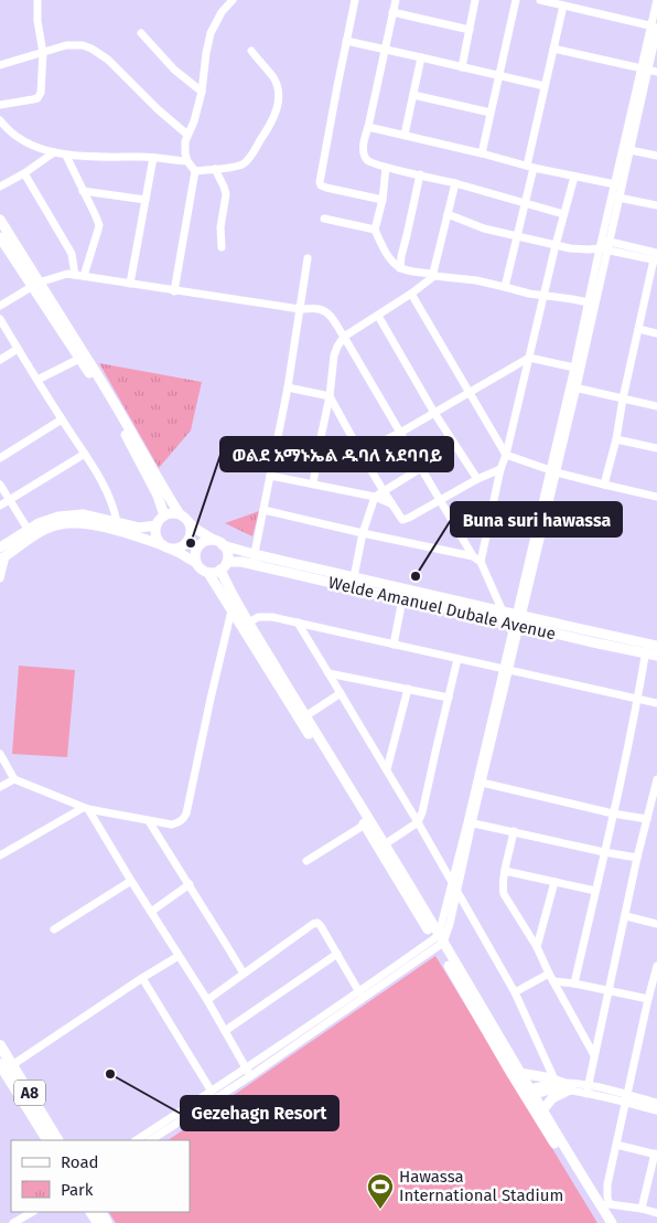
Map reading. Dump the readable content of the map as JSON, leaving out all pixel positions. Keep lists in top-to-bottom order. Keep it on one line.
{"streets":{"highway":["A8"],"main road":["Welde Amanuel Dubale Avenue"]},"places":{"other":["ወልደ አማኑኤል ዱባለ አደባባይ","Buna suri hawassa","Gezehagn Resort"],"sports":["Hawassa International Stadium"]},"legend":["Road","Park"]}
